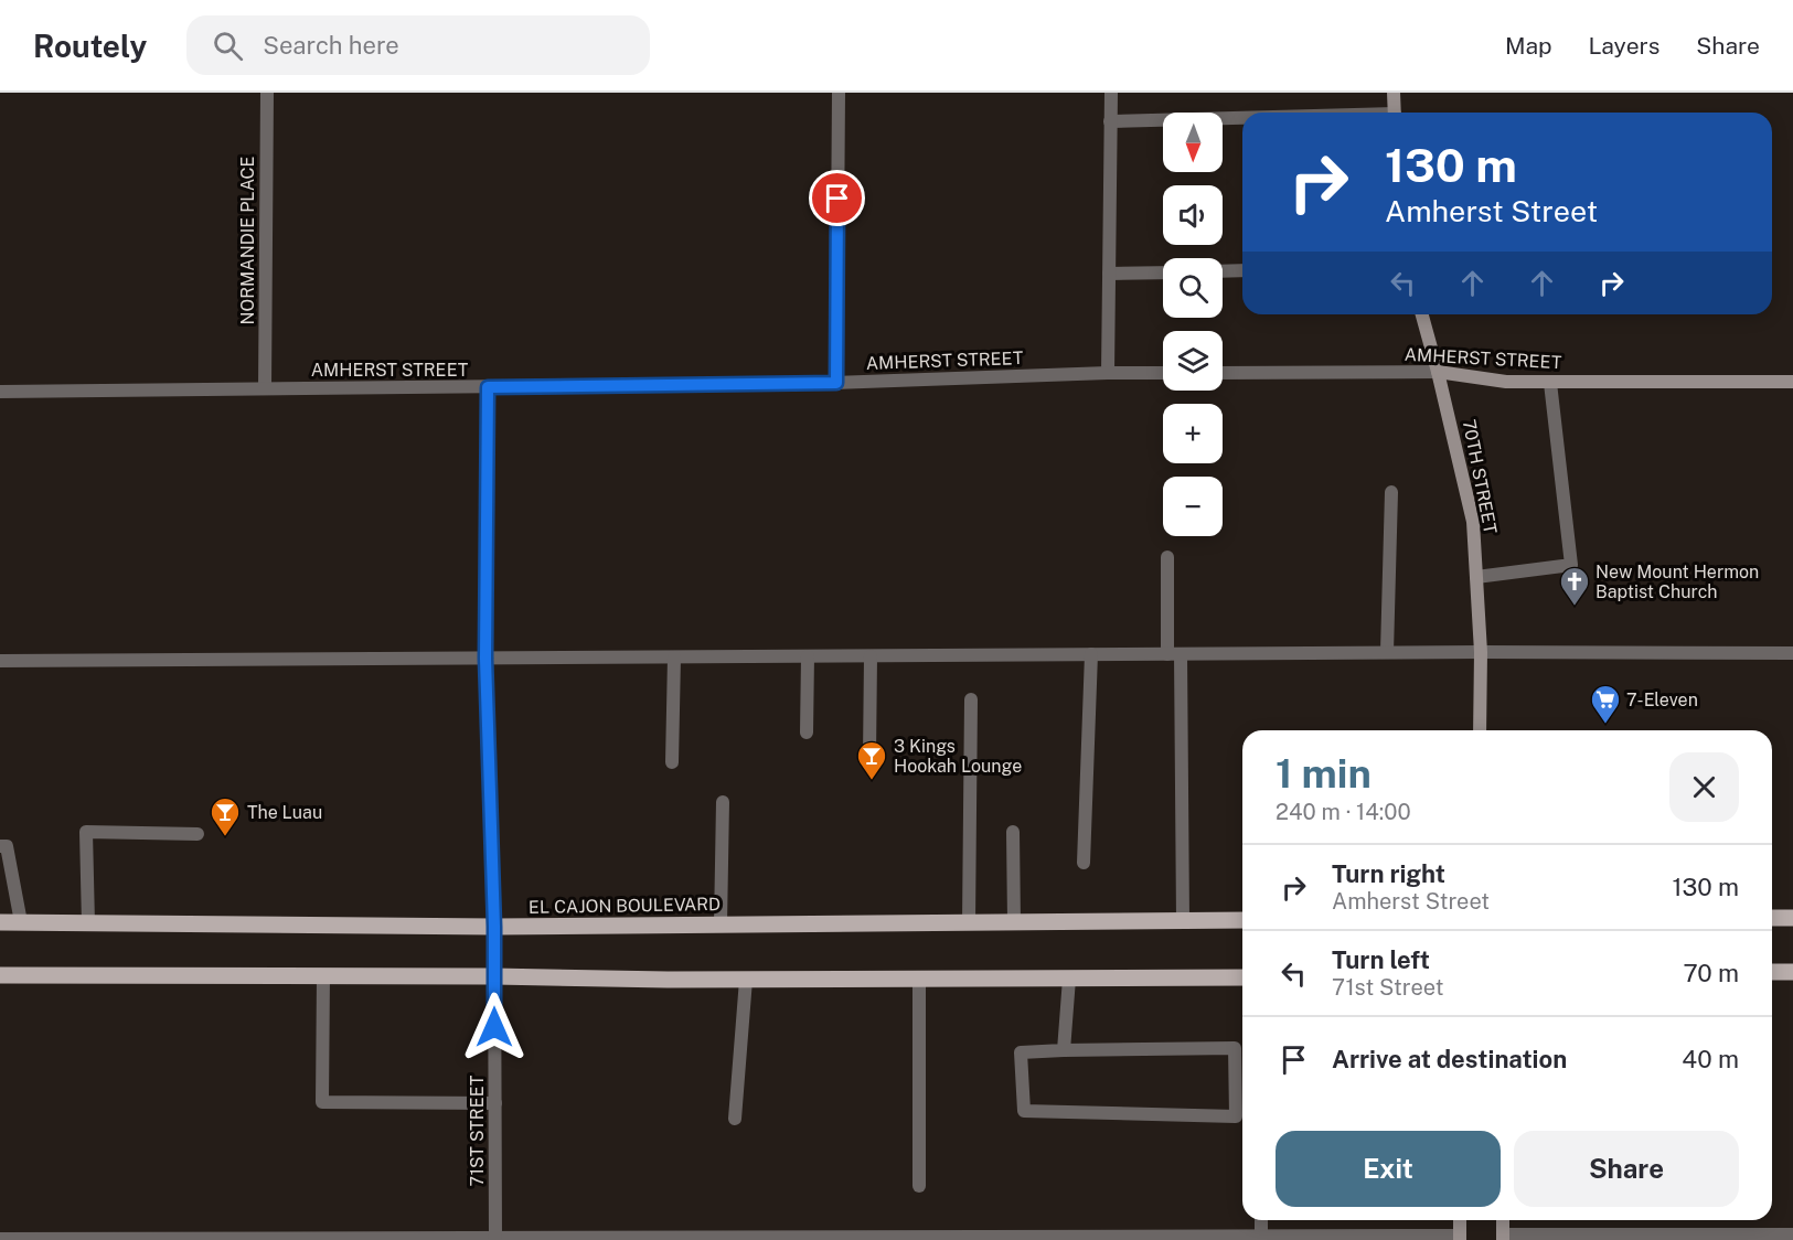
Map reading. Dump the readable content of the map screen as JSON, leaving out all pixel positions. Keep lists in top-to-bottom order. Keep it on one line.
{"streets":{"main road":["AMHERST STREET","70TH STREET","EL CAJON BOULEVARD"],"street":["NORMANDIE PLACE","71ST STREET"]},"crossings":[["NORMANDIE PLACE","AMHERST STREET"],["AMHERST STREET","70TH STREET"],["AMHERST STREET","71ST STREET"],["EL CAJON BOULEVARD","71ST STREET"]],"places":{"church":["New Mount Hermon Baptist Church"],"supermarket":["7-Eleven"],"bar":["3 Kings Hookah Lounge","The Luau"]},"north":"bottom","page":{"header":"Routely","search":"Search here","nav":["Map","Layers","Share"],"map_buttons":["+","−"],"turn":["130 m","Amherst Street"],"heading":["1 min","240 m · 14:00"],"list":[{"name":"Turn right","note":"Amherst Street","value":"130 m"},{"name":"Turn left","note":"71st Street","value":"70 m"},{"name":"Arrive at destination","value":"40 m"}],"buttons":["Exit","Share"]}}
